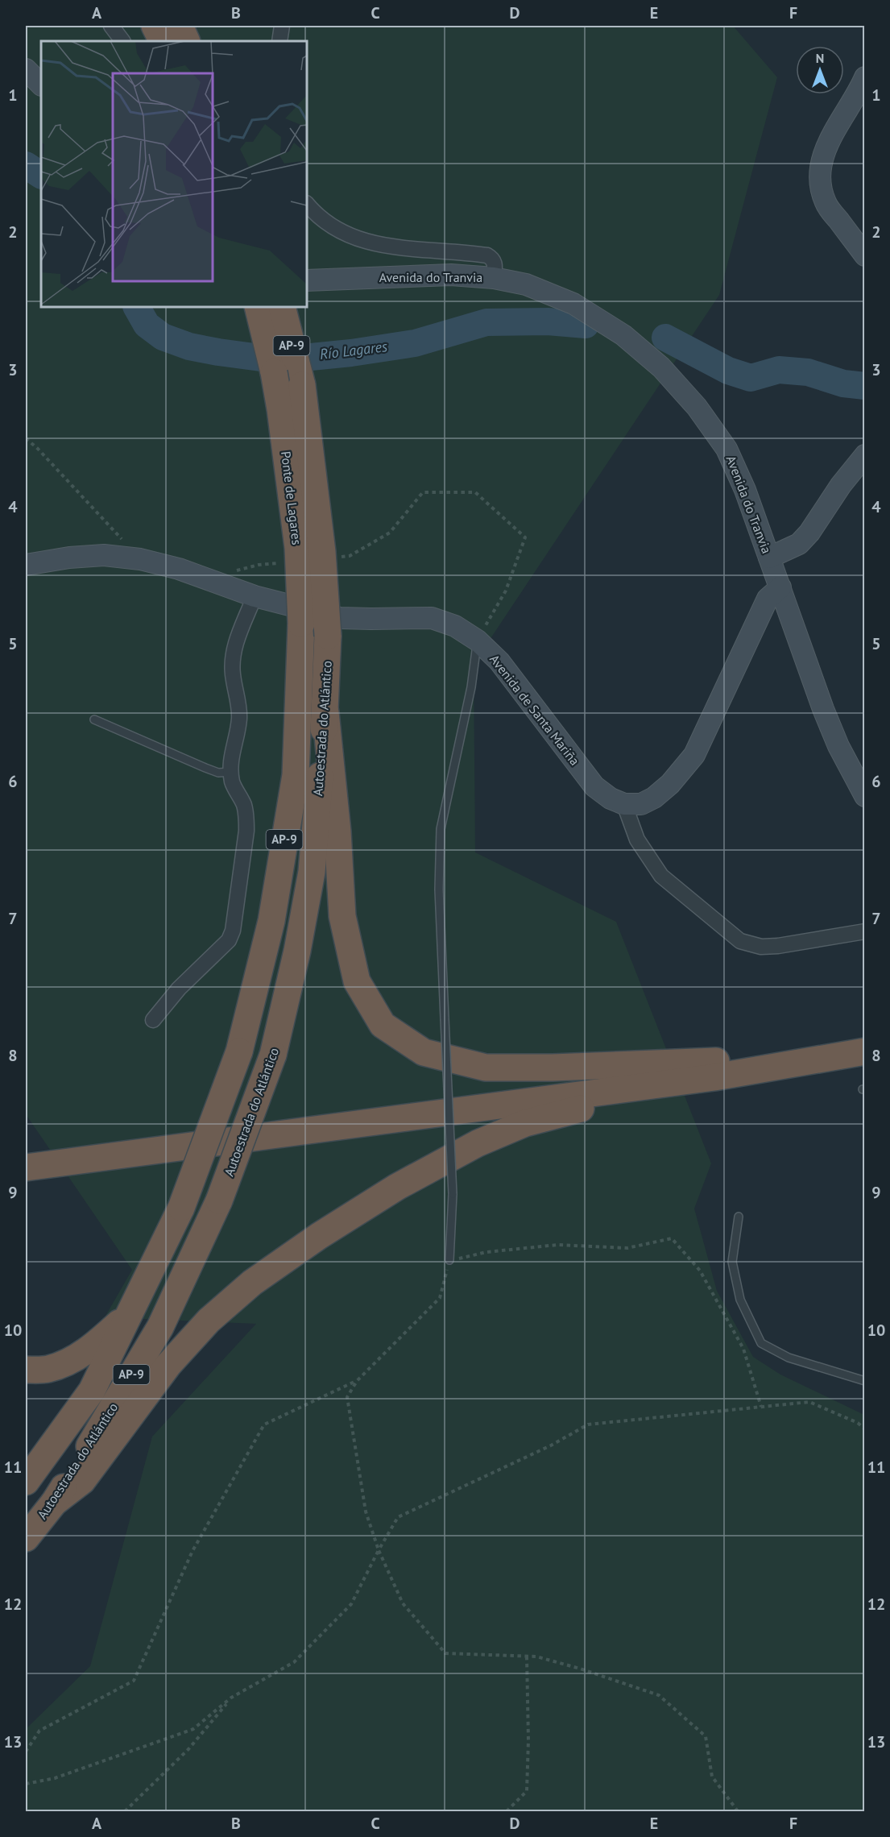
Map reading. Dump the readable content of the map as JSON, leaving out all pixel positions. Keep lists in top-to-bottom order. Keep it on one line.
{"streets":{"highway":["AP-9","Ponte de Lagares","Autoestrada do Atlántico"],"main road":["Avenida do Tranvia","Avenida de Santa Mariña"]},"crossings":[["Ponte de Lagares","Autoestrada do Atlántico"]],"water":["Río Lagares"],"north":"top","grid":{"columns":["A","B","C","D","E","F"],"rows":["1","2","3","4","5","6","7","8","9","10","11","12","13"]}}
